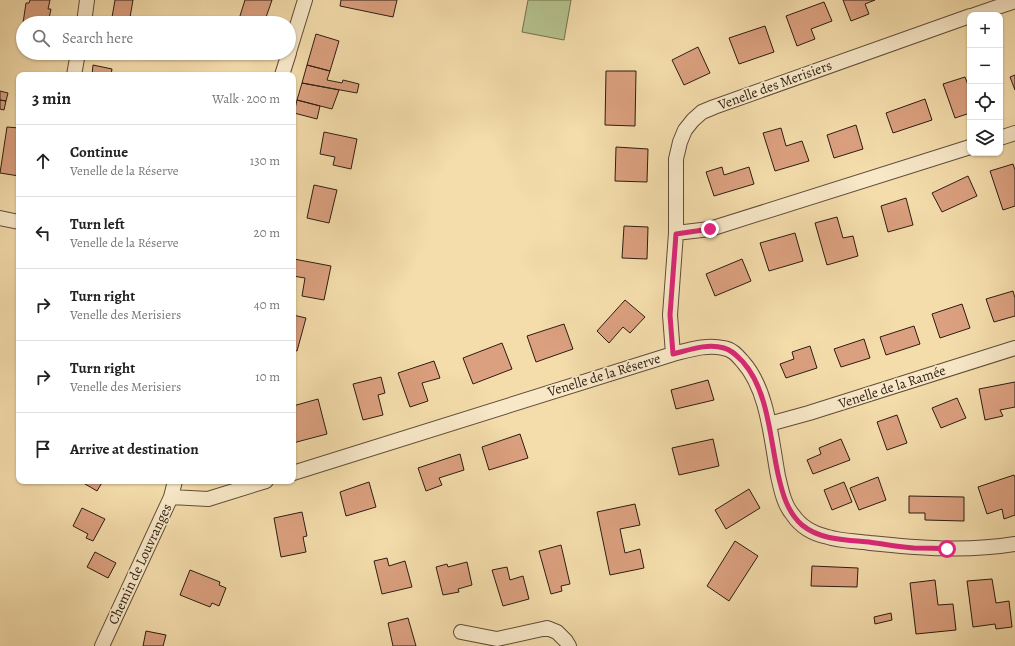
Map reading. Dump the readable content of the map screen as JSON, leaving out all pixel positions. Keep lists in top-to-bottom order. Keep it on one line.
{"streets":{"street":["Venelle des Merisiers","Venelle de la Réserve","Venelle de la Ramée","Chemin de Louvranges"]},"crossings":[["Venelle des Merisiers","Venelle de la Réserve"],["Venelle de la Réserve","Venelle de la Ramée"]],"page":{"map_buttons":["+","−"],"search":"Search here","heading":["3 min","Walk · 200 m"],"list":[["Continue","Venelle de la Réserve","130 m"],["Turn left","Venelle de la Réserve","20 m"],["Turn right","Venelle des Merisiers","40 m"],["Turn right","Venelle des Merisiers","10 m"],"Arrive at destination"]}}
